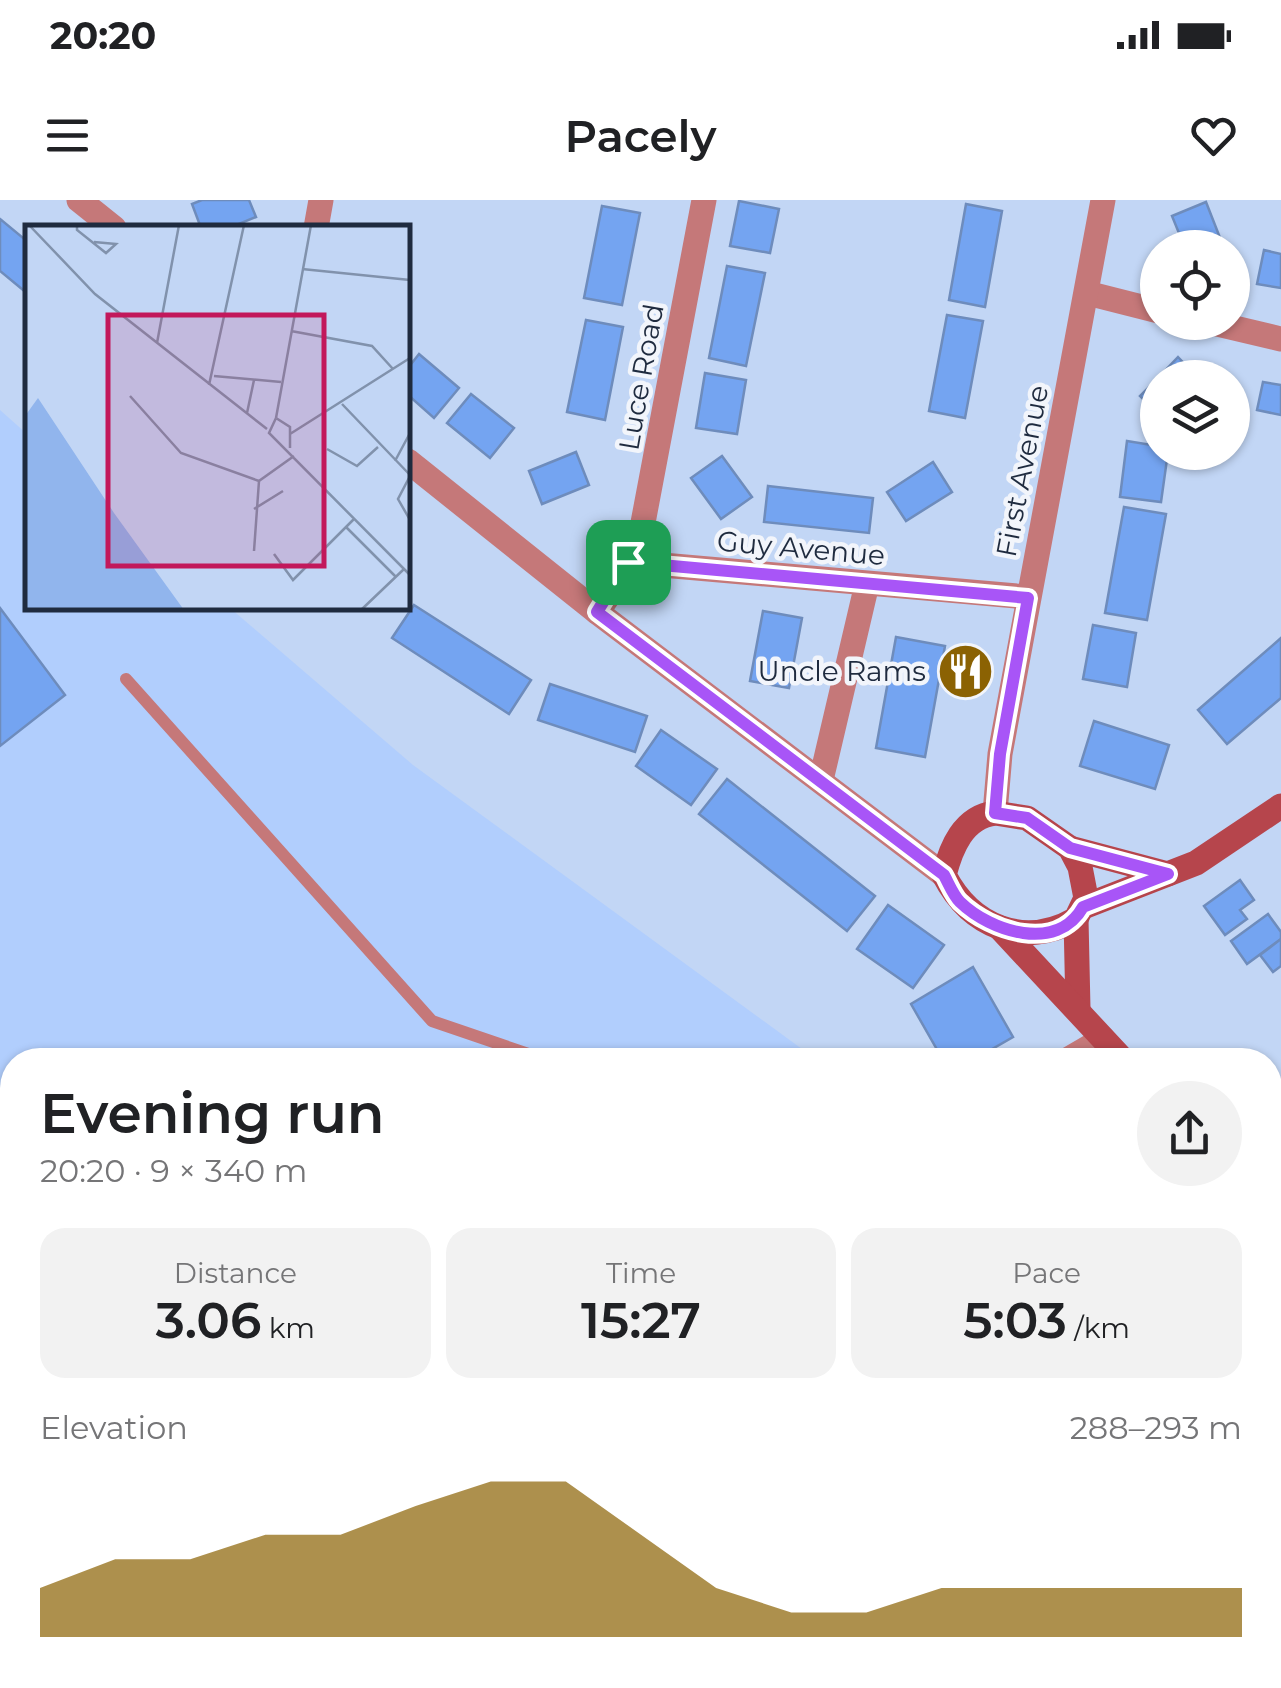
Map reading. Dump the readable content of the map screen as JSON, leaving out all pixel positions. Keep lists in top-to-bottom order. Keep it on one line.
{"streets":{"street":["Luce Road","First Avenue","Guy Avenue"]},"crossings":[["Luce Road","Guy Avenue"],["First Avenue","Guy Avenue"]],"places":{"restaurant":["Uncle Rams"]},"page":{"status":"20:20","header":"Pacely","heading":["Evening run","20:20 · 9 × 340 m"],"stats":[["Distance","3.06 km"],["Time","15:27"],["Pace","5:03 /km"]],"chart":["Elevation","288–293 m"]}}
